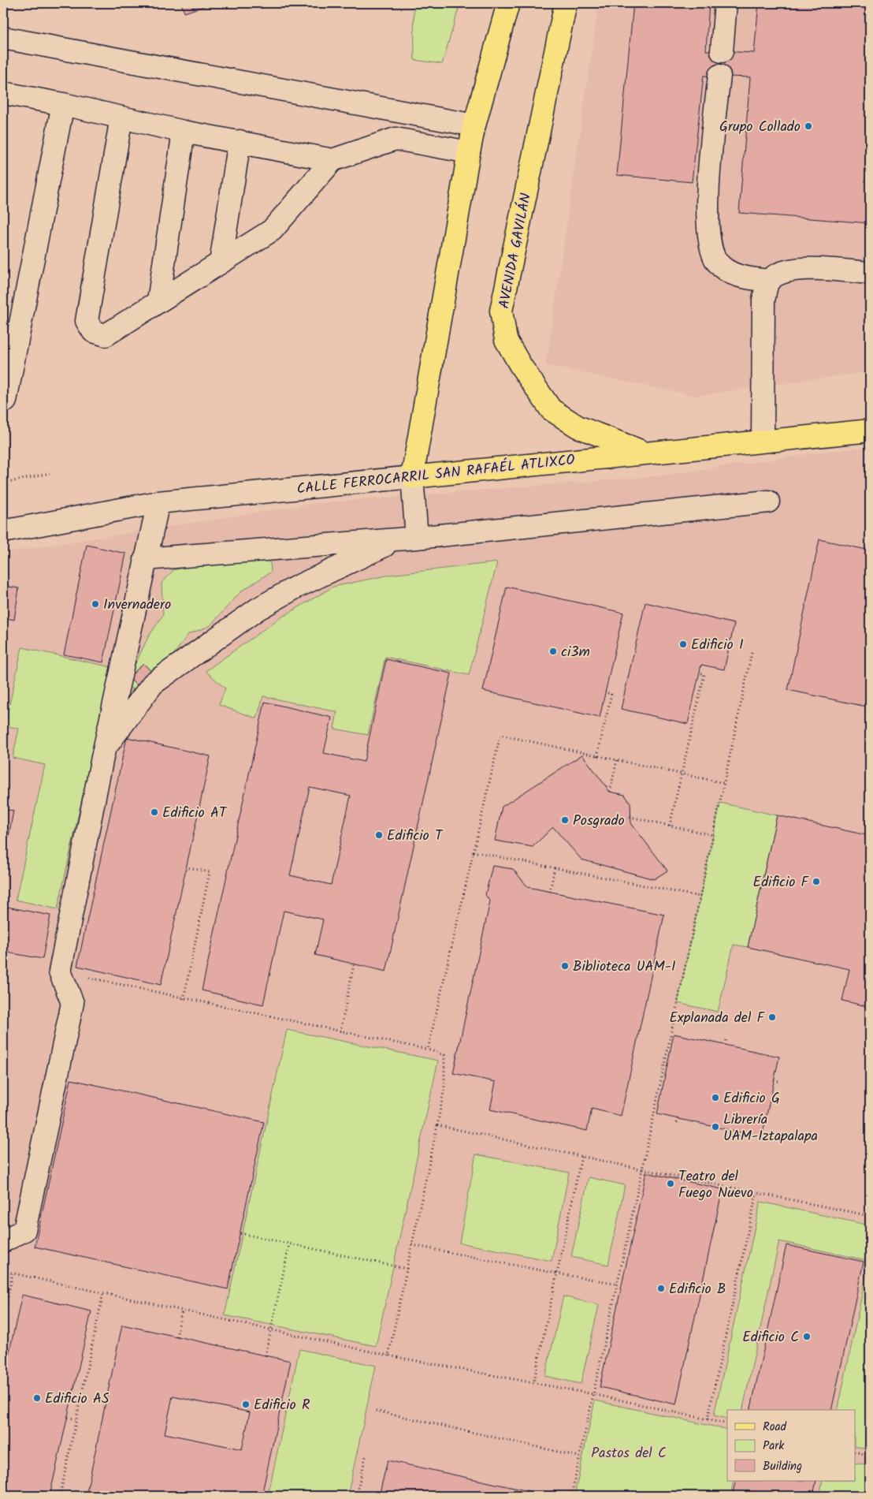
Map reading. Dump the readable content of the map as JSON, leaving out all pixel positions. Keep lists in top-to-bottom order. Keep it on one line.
{"streets":{"main road":["AVENIDA GAVILÁN","CALLE FERROCARRIL SAN RAFAÉL ATLIXCO"]},"crossings":[["AVENIDA GAVILÁN","CALLE FERROCARRIL SAN RAFAÉL ATLIXCO"]],"parks":["Pastos del C"],"places":["Grupo Collado","Invernadero","Edificio I","ci3m","Edificio AT","Posgrado","Edificio T","Edificio F","Biblioteca UAM-I","Explanada del F","Edificio G","Librería UAM-Iztapalapa","Teatro del Fuego Nuevo","Edificio B","Edificio C","Edificio AS","Edificio R"],"legend":["Road","Park","Building"]}
